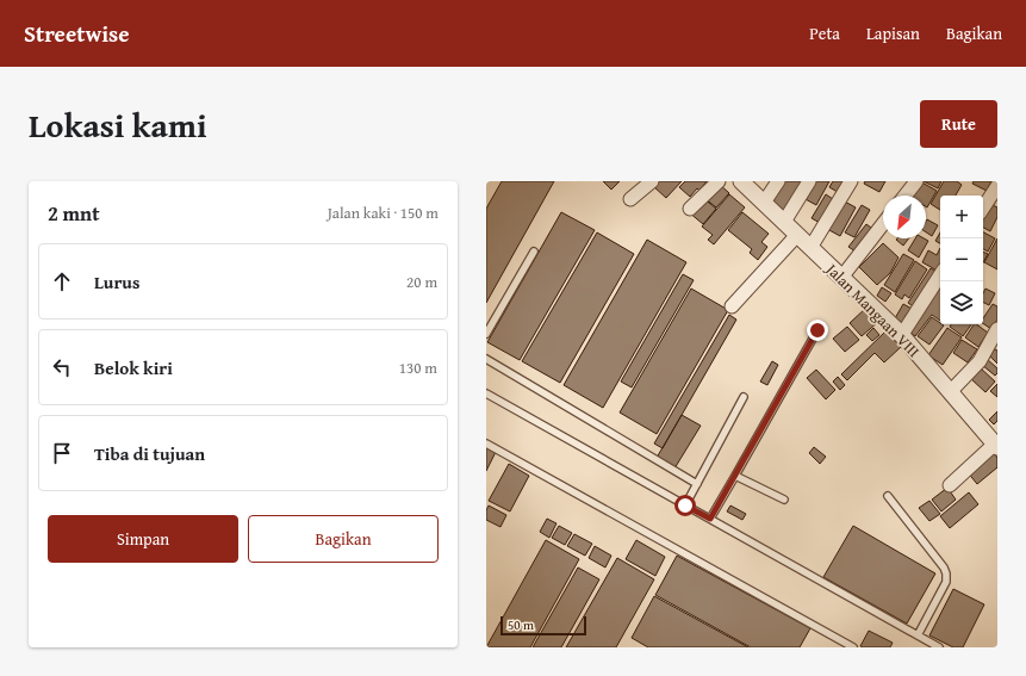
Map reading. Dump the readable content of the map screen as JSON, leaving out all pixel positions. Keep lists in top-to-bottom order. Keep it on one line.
{"streets":{"street":["Jalan Mangaan VIII"]},"scale_bar":"50 m","north":"bottom left","page":{"header":"Streetwise","nav":["Peta","Lapisan","Bagikan"],"title":"Lokasi kami","buttons":["Rute",["Simpan","Bagikan"]],"heading":["2 mnt","Jalan kaki · 150 m"],"map_buttons":["+","−"],"list":[["Lurus","20 m"],["Belok kiri","130 m"],"Tiba di tujuan"],"scale":"50 m"}}
